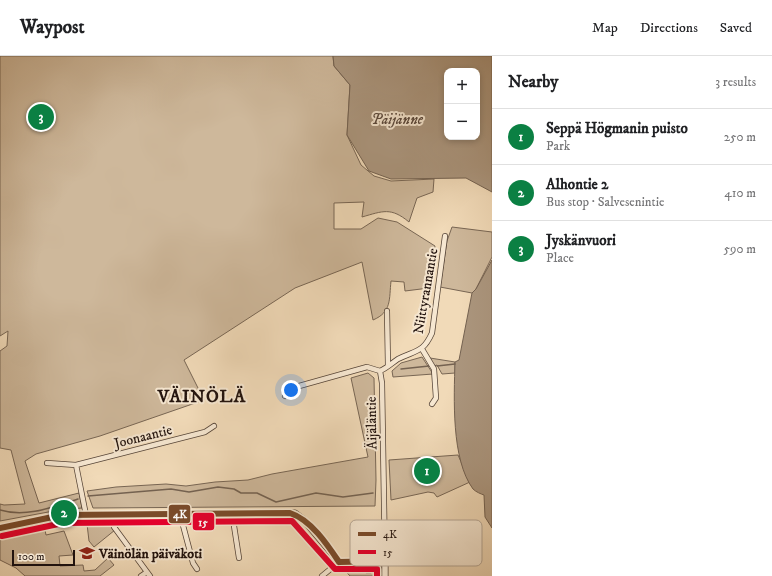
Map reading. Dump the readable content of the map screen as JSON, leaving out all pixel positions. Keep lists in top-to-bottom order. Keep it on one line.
{"streets":{"street":["Niittyrannantie","Äijäläntie","Joonaantie"]},"crossings":[["Niittyrannantie","Äijäläntie"]],"districts":["VÄINÖLÄ"],"water":["Päijänne"],"places":{"school or university":["Väinölän päiväkoti"]},"lines":["transit line 4K","transit line 15"],"legend":["4K","15"],"scale_bar":"100 m","page":{"header":"Waypost","nav":["Map","Directions","Saved"],"heading":["Nearby","3 results"],"map_buttons":["+","−"],"pins":["3","1","2"],"list":[{"mark":"1","name":"Seppä Högmanin puisto","note":"Park","value":"250 m"},{"mark":"2","name":"Alhontie 2","note":"Bus stop · Salvesenintie","value":"410 m"},{"mark":"3","name":"Jyskänvuori","note":"Place","value":"590 m"}],"scale":"100 m"}}
